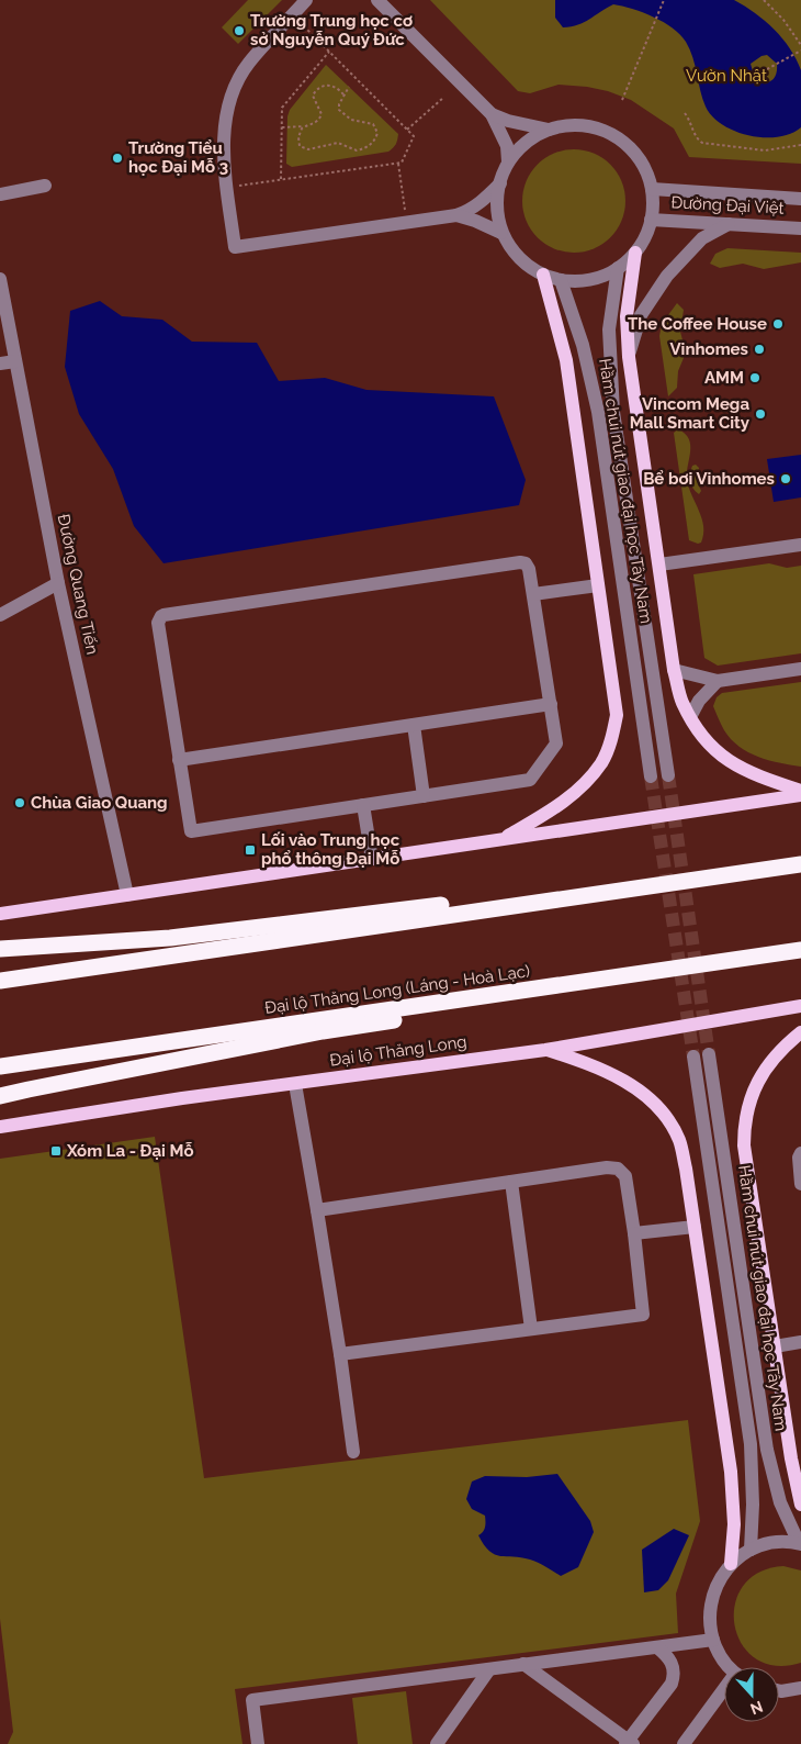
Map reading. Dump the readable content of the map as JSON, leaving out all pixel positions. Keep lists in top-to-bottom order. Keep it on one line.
{"streets":{"highway":["Đại lộ Thăng Long (Láng - Hoà Lạc)"],"main road":["Đại lộ Thăng Long"],"street":["Đường Đại Việt","Hầm chui nút giao đại học Tây Nam","Đường Quang Tiến"]},"crossings":[["Đường Đại Việt","Hầm chui nút giao đại học Tây Nam"]],"parks":["Vườn Nhật"],"places":{"other":["Trường Trung học cơ sở Nguyễn Quý Đức","Trường Tiểu học Đại Mỗ 3","The Coffee House","Vinhomes","AMM","Vincom Mega Mall Smart City","Bể bơi Vinhomes","Chùa Giao Quang"],"transit":["Lối vào Trung học phổ thông Đại Mỗ","Xóm La - Đại Mỗ"]},"north":"bottom"}
